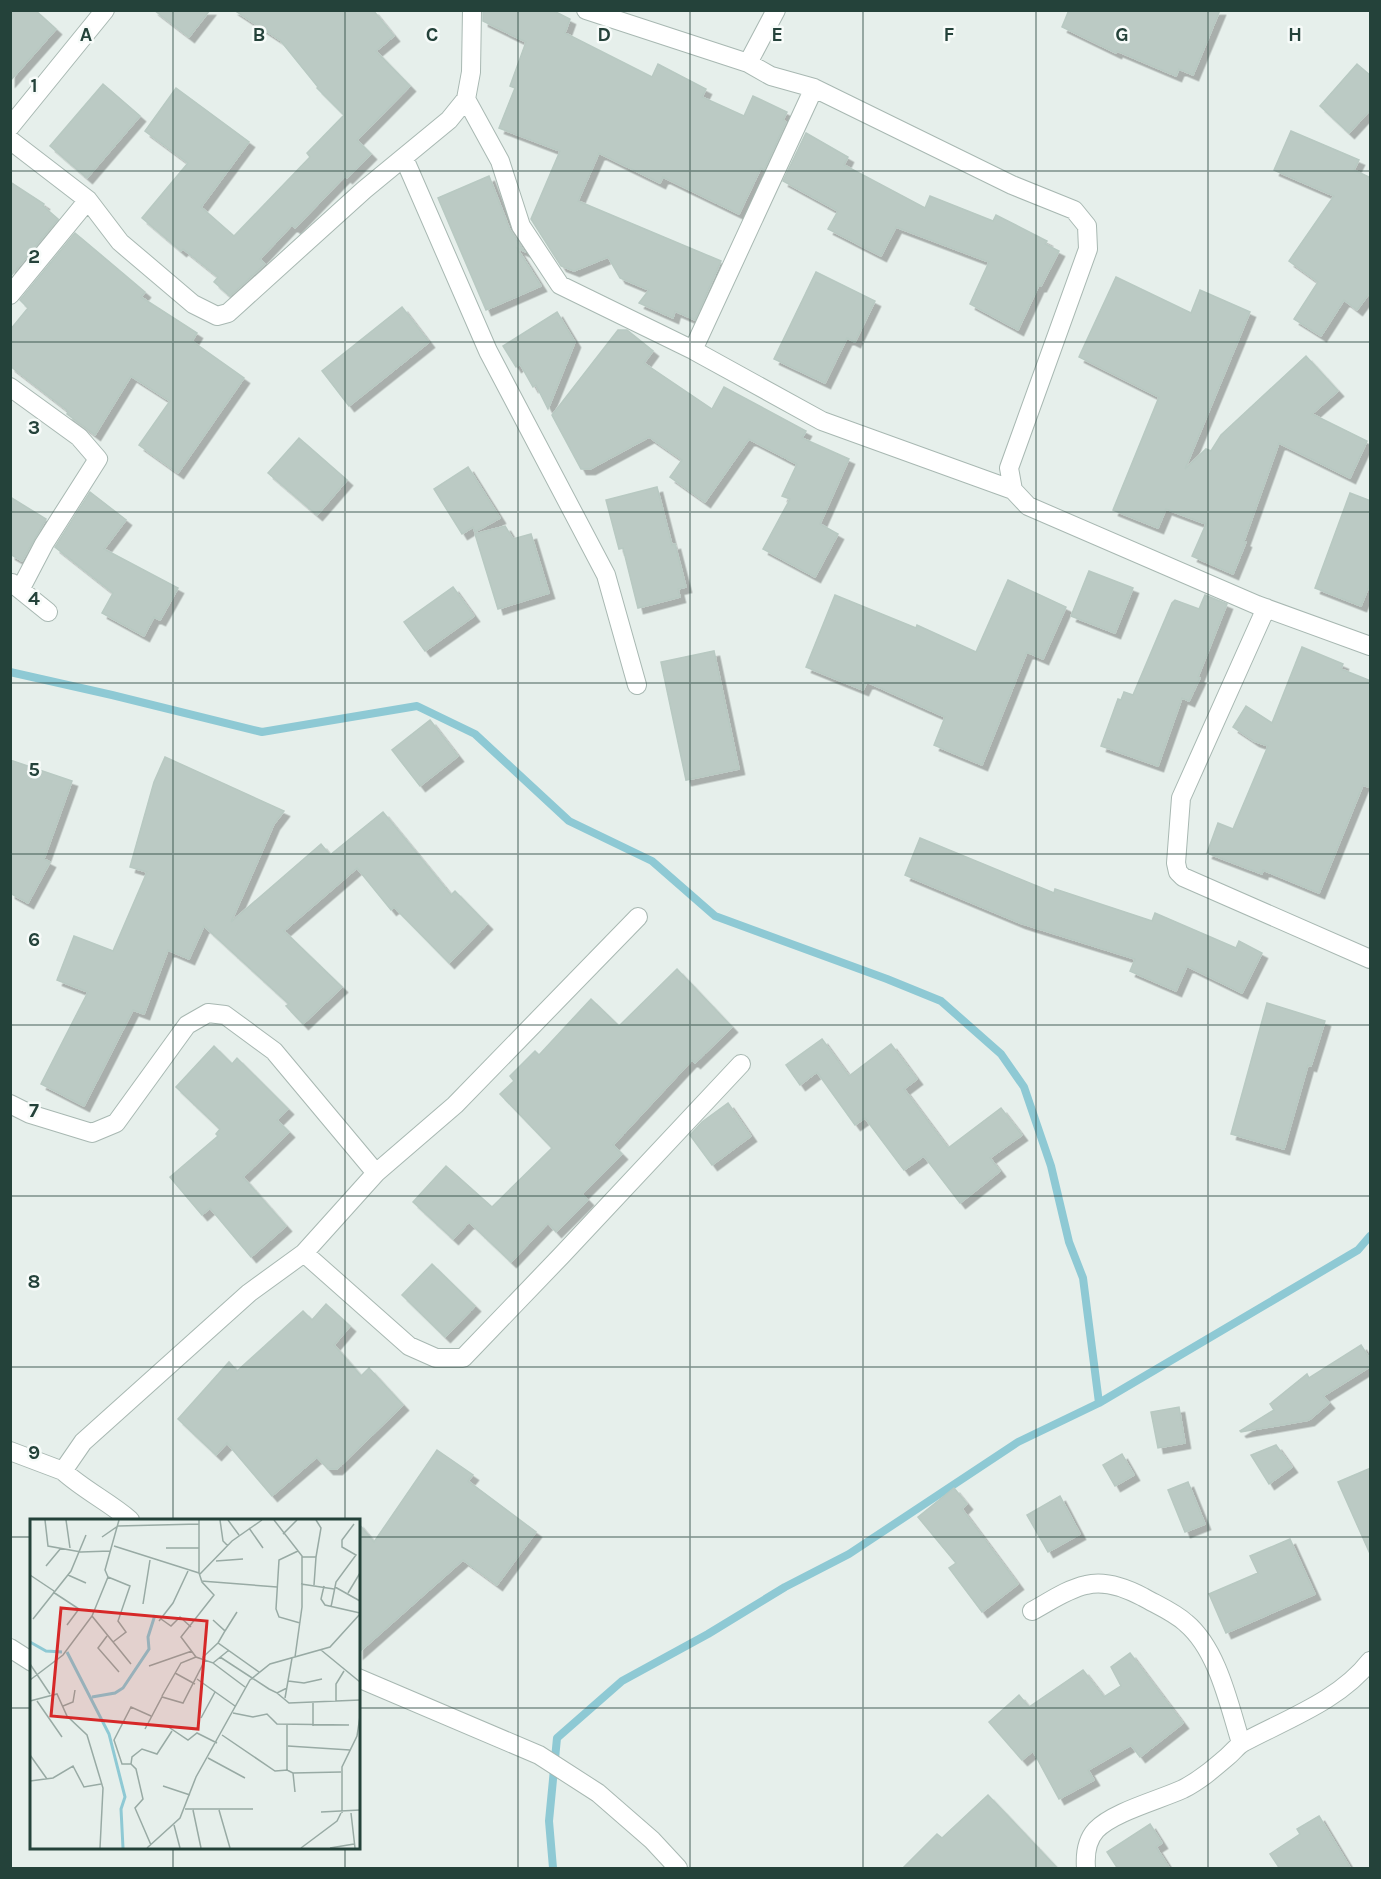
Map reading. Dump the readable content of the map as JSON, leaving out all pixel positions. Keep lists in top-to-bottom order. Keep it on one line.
{"grid":{"columns":["A","B","C","D","E","F","G","H"],"rows":["1","2","3","4","5","6","7","8","9"]}}
